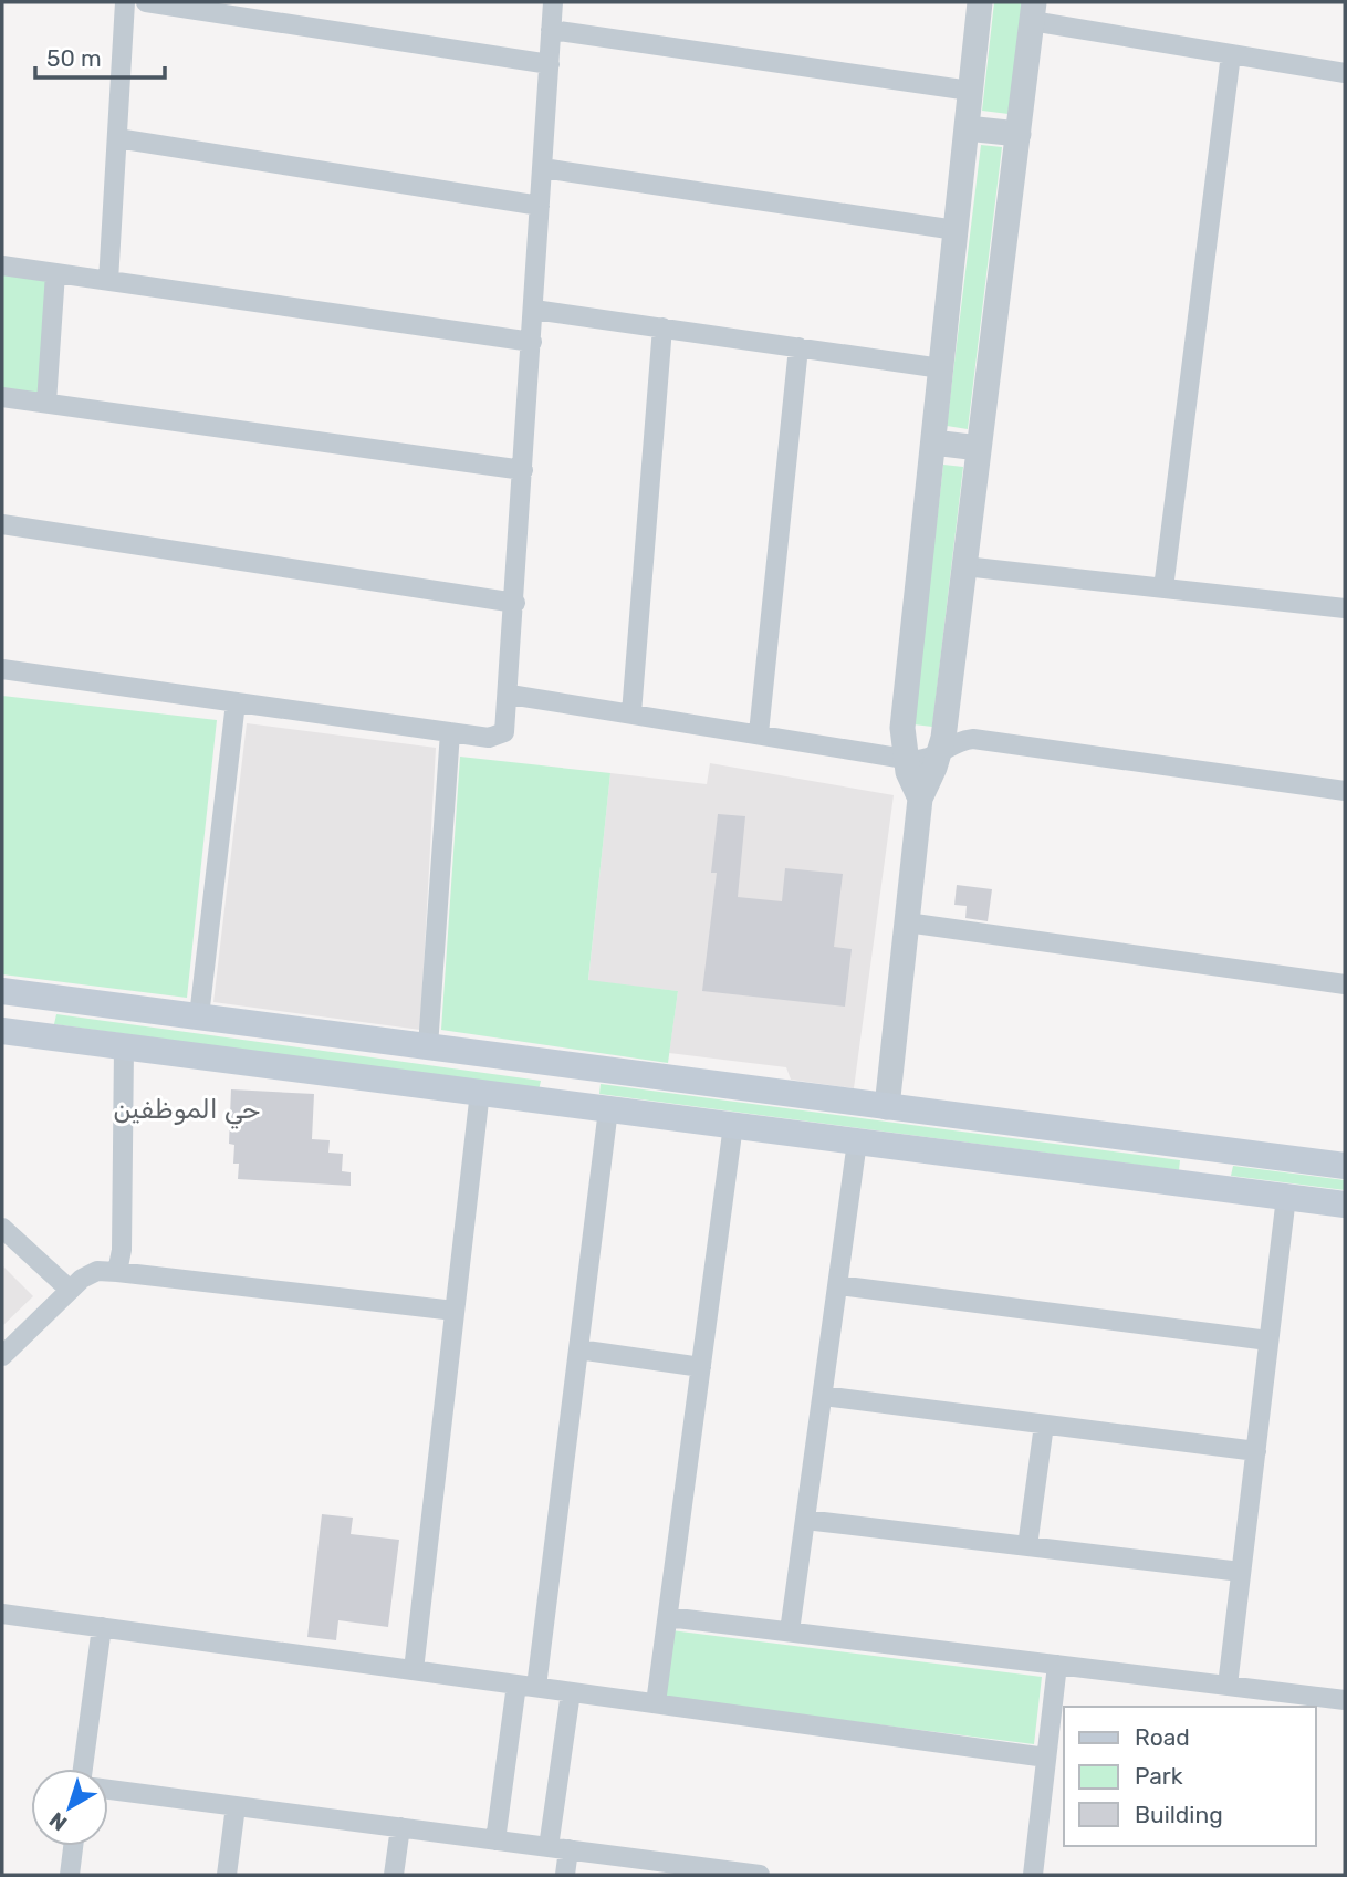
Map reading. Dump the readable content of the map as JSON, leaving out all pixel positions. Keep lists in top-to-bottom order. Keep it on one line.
{"districts":["حي الموظفين"],"legend":["Road","Park","Building"],"scale_bar":"50 m","north":"bottom left"}
